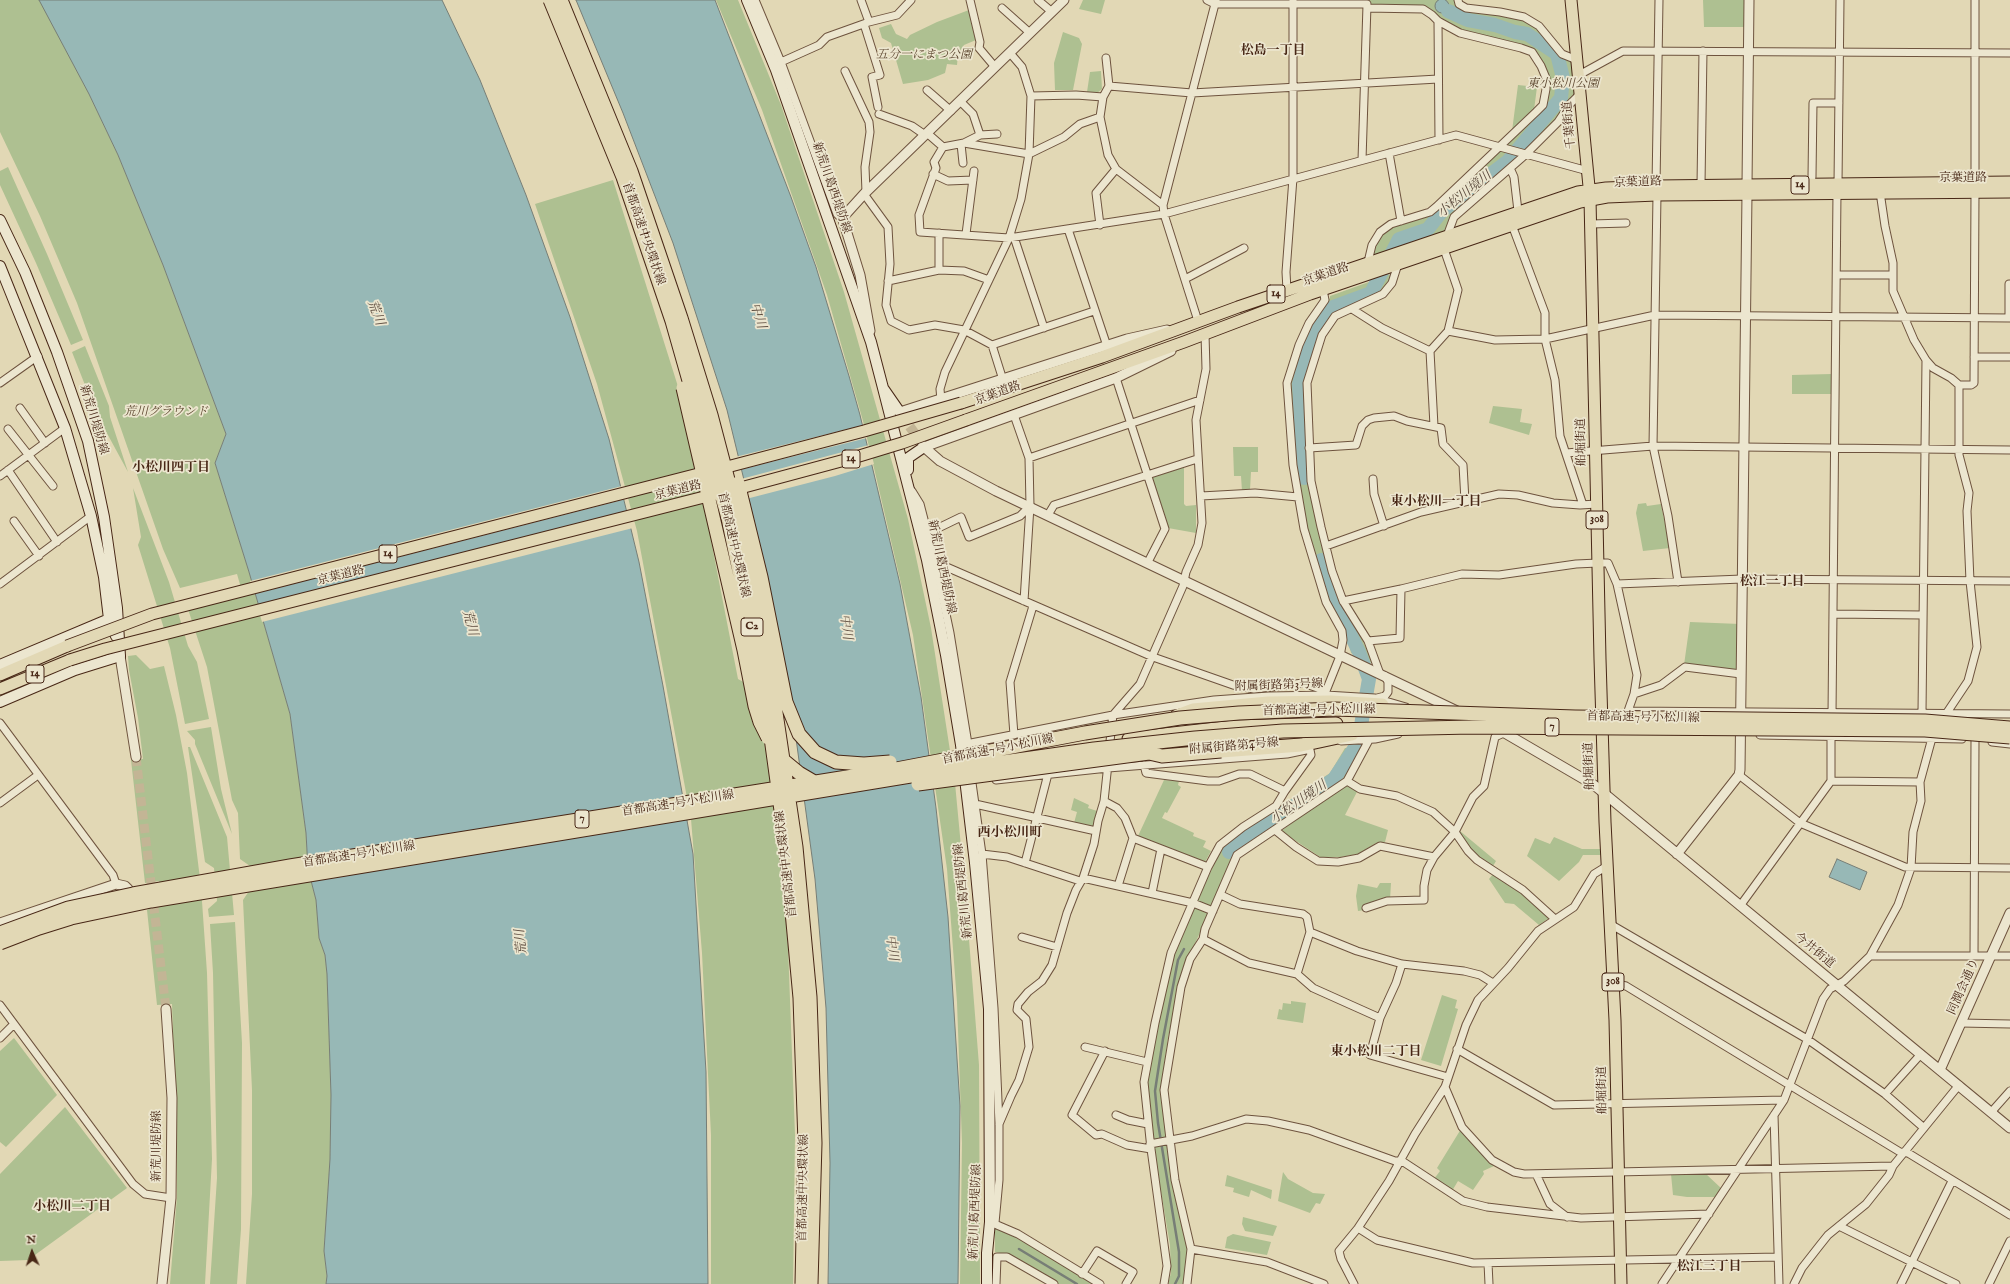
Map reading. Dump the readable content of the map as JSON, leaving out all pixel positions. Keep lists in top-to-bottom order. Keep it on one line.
{"streets":{"highway":["首都高速中央環状線","C2","首都高速7号小松川線","7"],"main road":["千葉街道","京葉道路","14","新荒川葛西堤防線","新荒川堤防線","船堀街道","308"],"street":["附属街路第3号線","附属街路第4号線","今井街道","同潤会通り"]},"crossings":[["千葉街道","京葉道路"],["千葉街道","船堀街道"],["京葉道路","船堀街道"],["新荒川葛西堤防線","附属街路第3号線"],["新荒川葛西堤防線","首都高速7号小松川線"],["新荒川葛西堤防線","附属街路第4号線"],["新荒川葛西堤防線","今井街道"],["船堀街道","附属街路第4号線"],["船堀街道","今井街道"],["附属街路第3号線","首都高速7号小松川線"],["附属街路第4号線","今井街道"],["今井街道","同潤会通り"]],"districts":["松島一丁目","小松川四丁目","東小松川一丁目","松江一丁目","西小松川町","東小松川二丁目","小松川二丁目","松江三丁目"],"water":["小松川境川","荒川","中川"],"parks":["五分一にまつ公園","東小松川公園","荒川グラウンド"],"north":"top"}
